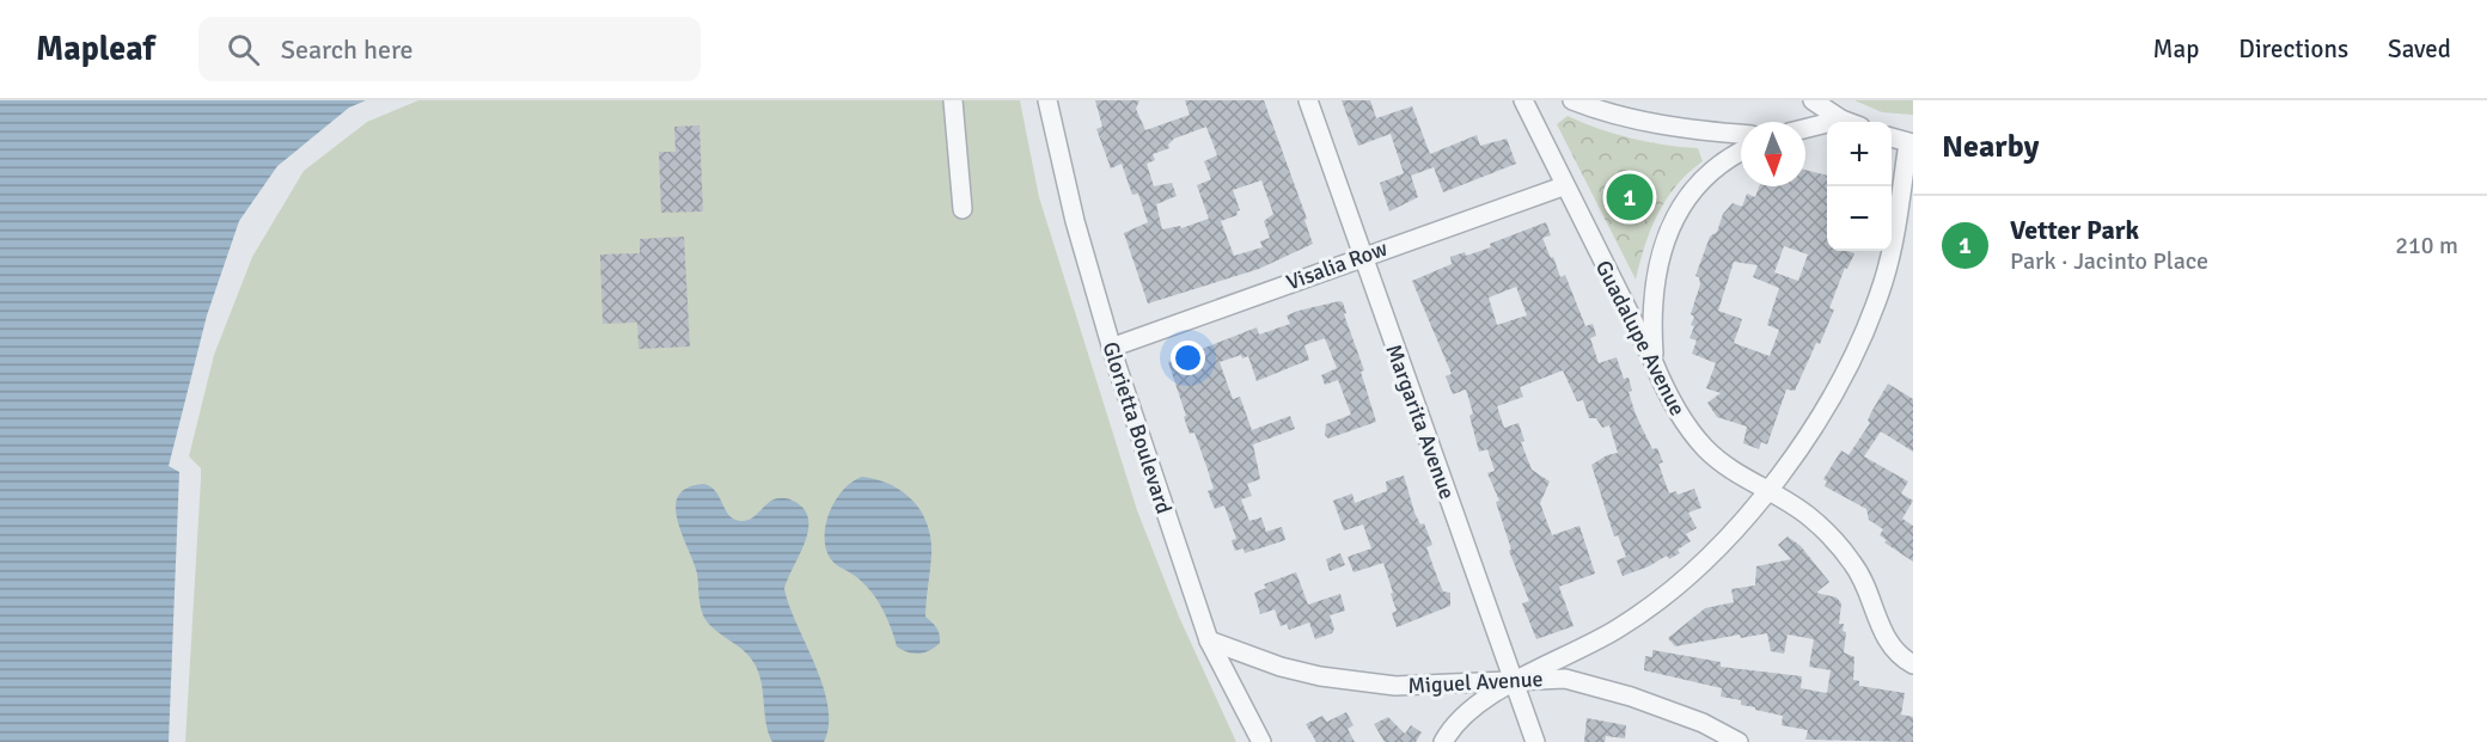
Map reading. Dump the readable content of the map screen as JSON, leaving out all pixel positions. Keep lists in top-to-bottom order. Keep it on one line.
{"streets":{"street":["Visalia Row","Guadalupe Avenue","Margarita Avenue","Glorietta Boulevard","Miguel Avenue"]},"crossings":[["Visalia Row","Guadalupe Avenue"],["Visalia Row","Margarita Avenue"],["Visalia Row","Glorietta Boulevard"],["Margarita Avenue","Miguel Avenue"],["Glorietta Boulevard","Miguel Avenue"]],"north":"bottom","page":{"header":"Mapleaf","search":"Search here","nav":["Map","Directions","Saved"],"heading":"Nearby","map_buttons":["+","−"],"pins":"1","list":[{"mark":"1","name":"Vetter Park","note":"Park · Jacinto Place","value":"210 m"}]}}
